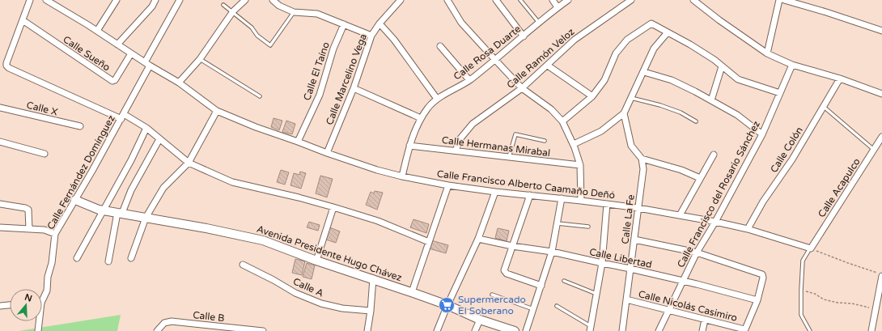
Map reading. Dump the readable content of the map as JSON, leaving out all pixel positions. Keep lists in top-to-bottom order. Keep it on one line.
{"streets":{"main road":["Avenida Presidente Hugo Chávez"],"street":["Calle Rosa Duarte","Calle Sueño","Calle Ramón Veloz","Calle El Taíno","Calle Marcelino Vega","Calle X","Calle Hermanas Mirabal","Calle Colón","Calle Fernández Domínguez","Calle Francisco Alberto Caamaño Deñó","Calle Acapulco","Calle Francisco del Rosario Sánchez","Calle La Fe","Calle Libertad","Calle A","Calle Nicolás Casimiro","Calle B"]},"crossings":[["Calle Rosa Duarte","Calle Hermanas Mirabal"],["Calle Rosa Duarte","Calle Francisco Alberto Caamaño Deñó"],["Calle Sueño","Calle Francisco Alberto Caamaño Deñó"],["Calle Ramón Veloz","Calle Hermanas Mirabal"],["Calle El Taíno","Calle Francisco Alberto Caamaño Deñó"],["Calle Marcelino Vega","Calle Francisco Alberto Caamaño Deñó"],["Calle Colón","Calle Francisco Alberto Caamaño Deñó"],["Calle Fernández Domínguez","Calle Francisco Alberto Caamaño Deñó"],["Calle Fernández Domínguez","Avenida Presidente Hugo Chávez"],["Calle Francisco Alberto Caamaño Deñó","Calle Acapulco"],["Calle Francisco Alberto Caamaño Deñó","Calle Francisco del Rosario Sánchez"],["Calle Francisco Alberto Caamaño Deñó","Calle La Fe"],["Calle Francisco del Rosario Sánchez","Calle Libertad"],["Calle Francisco del Rosario Sánchez","Calle Nicolás Casimiro"],["Calle La Fe","Calle Libertad"],["Calle La Fe","Calle Nicolás Casimiro"]],"places":{"supermarket":["Supermercado El Soberano"]},"north":"top"}
